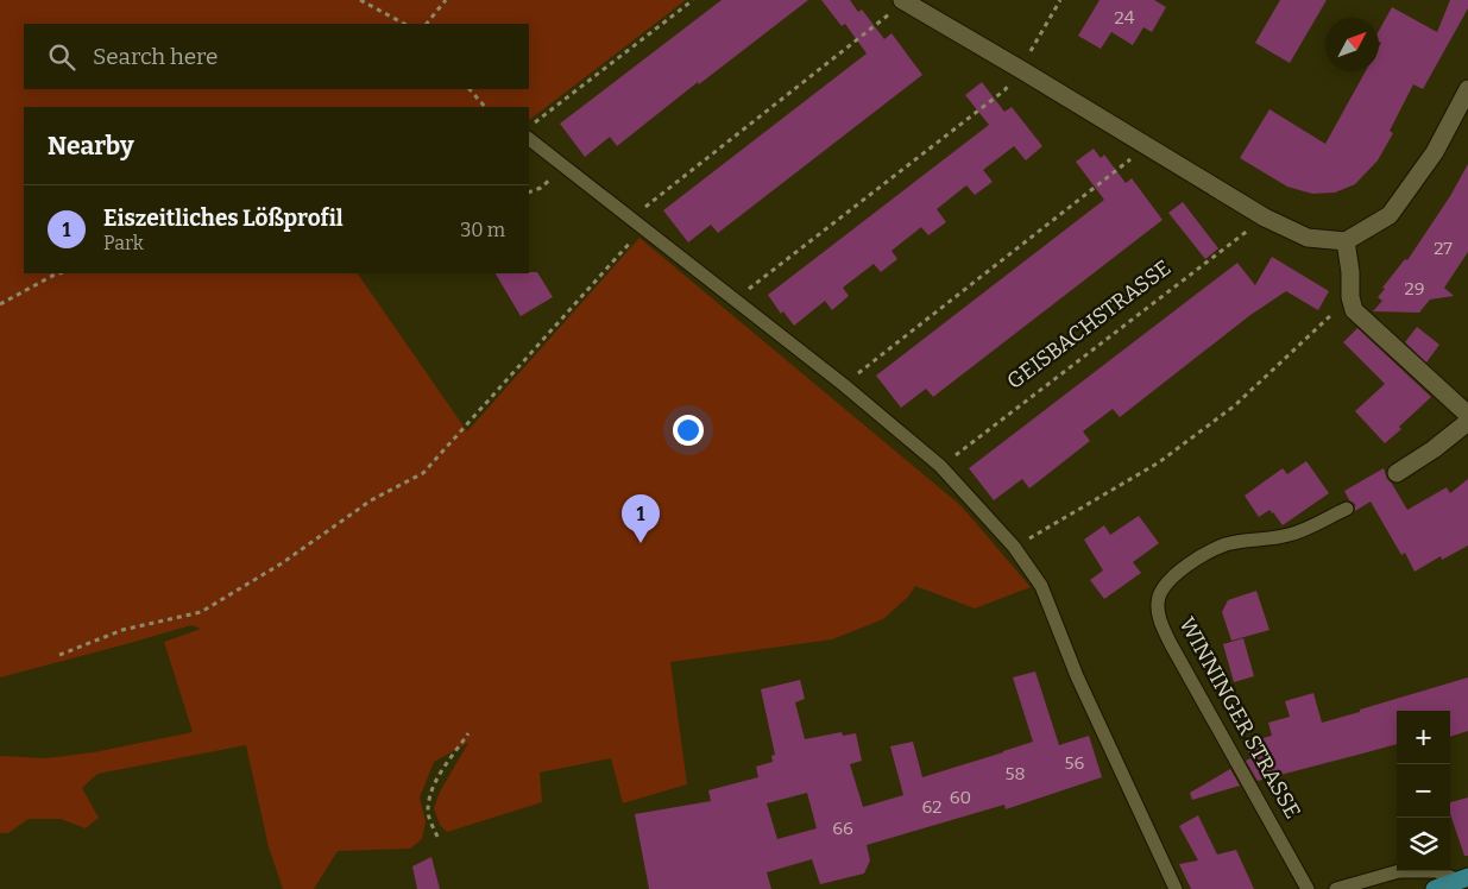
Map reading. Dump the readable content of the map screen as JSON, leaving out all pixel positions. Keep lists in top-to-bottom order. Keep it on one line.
{"streets":{"lane":["WINNINGER STRASSE"],"path":["GEISBACHSTRASSE"]},"house_numbers":["24","27","29","56","58","60","62","66"],"north":"top right","page":{"search":"Search here","heading":"Nearby","list":[{"mark":"1","name":"Eiszeitliches Lößprofil","note":"Park","value":"30 m"}],"pins":"1","map_buttons":["+","−"]}}
